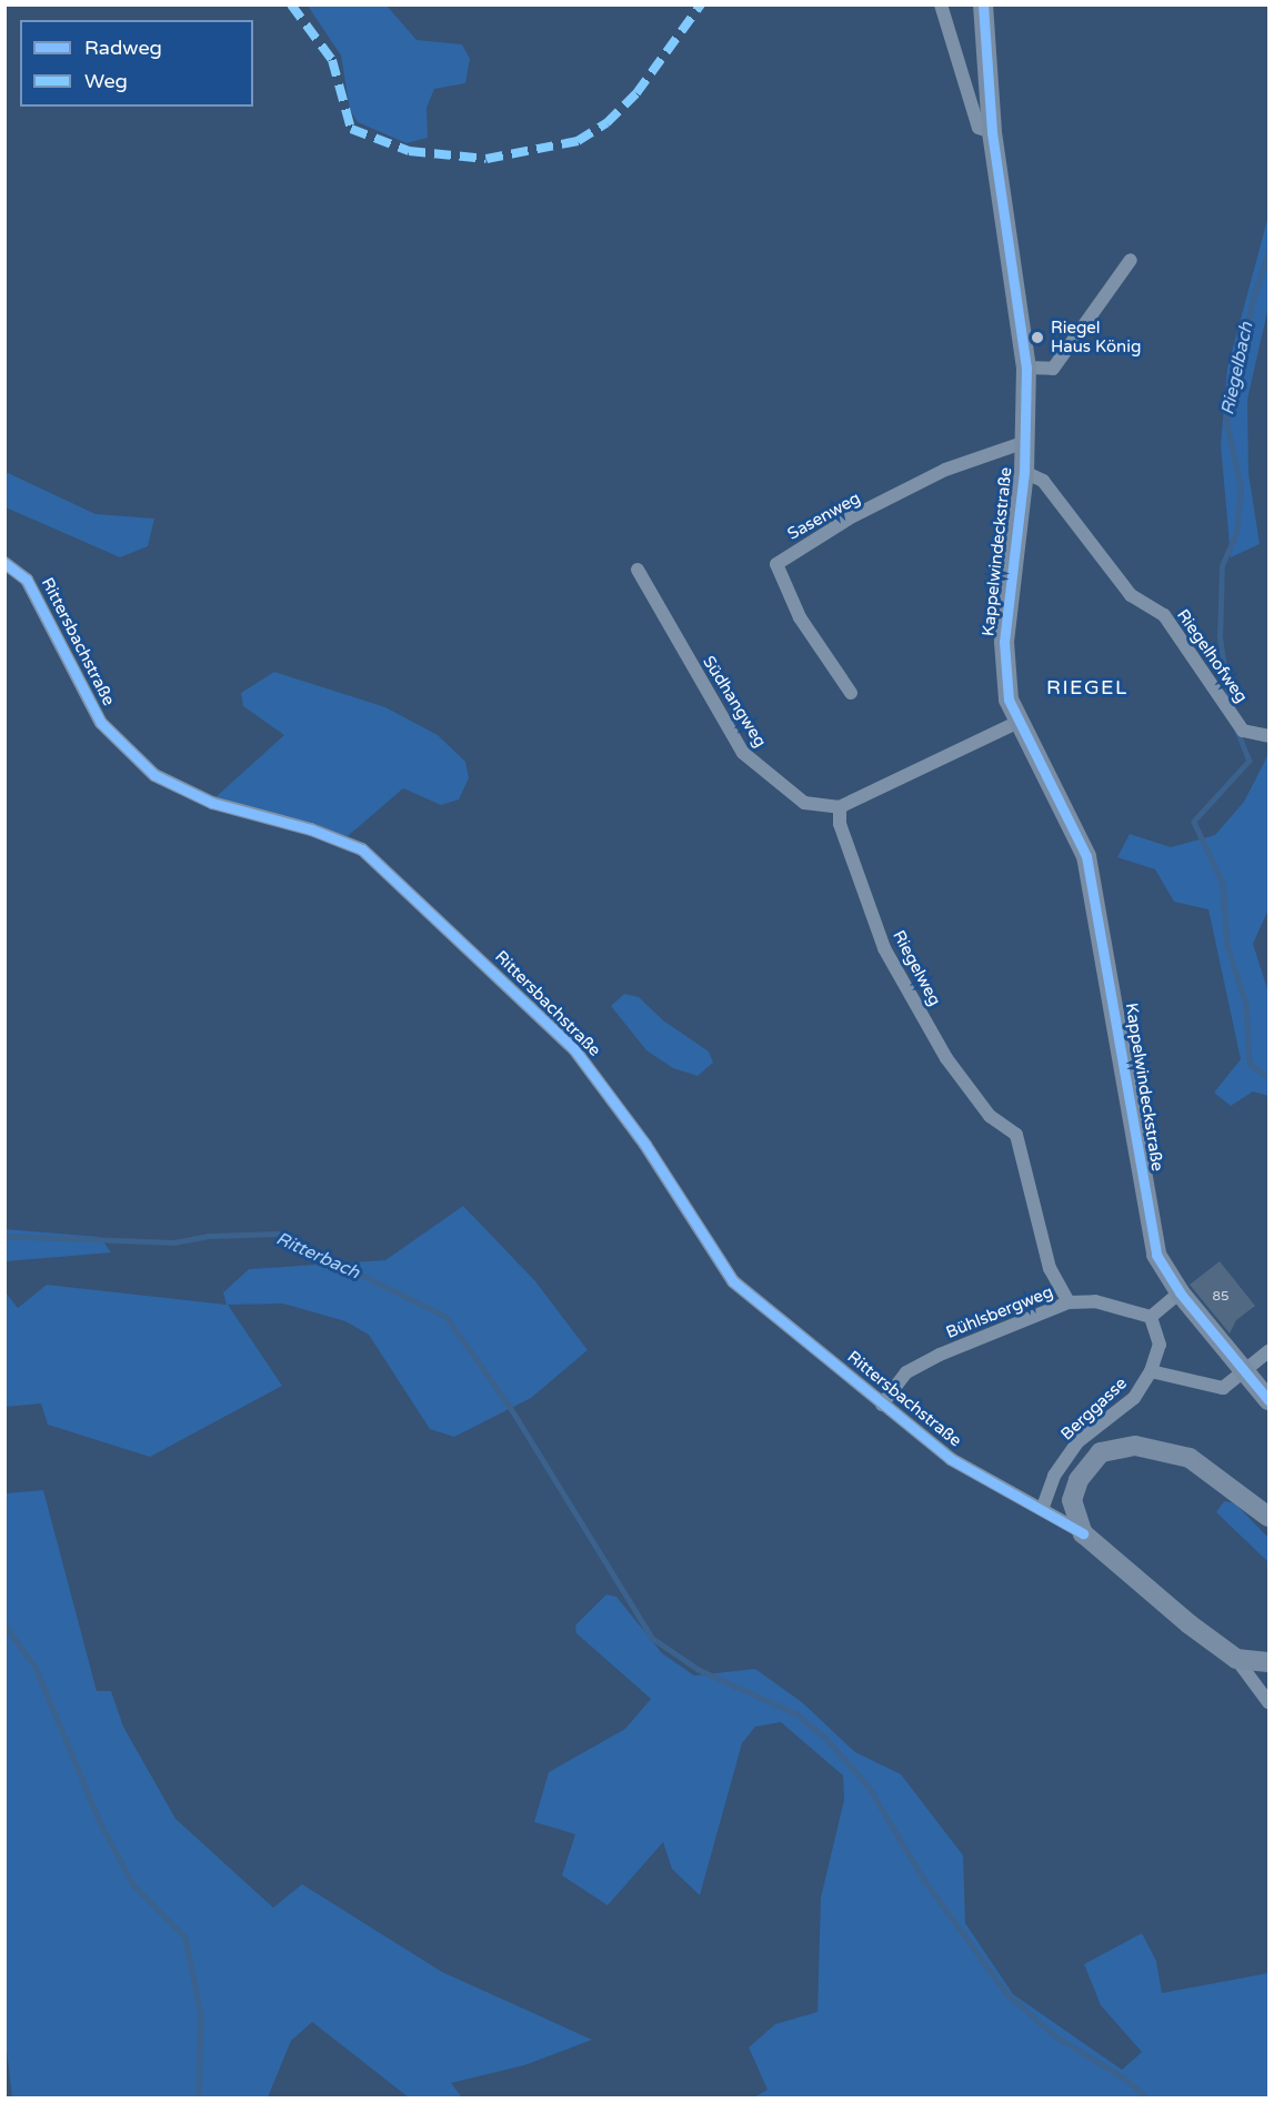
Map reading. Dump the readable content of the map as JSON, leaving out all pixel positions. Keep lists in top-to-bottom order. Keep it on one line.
{"streets":{"street":["Sasenweg","Kappelwindeckstraße","Rittersbachstraße","Riegelhofweg","Südhangweg","Riegelweg","Bühlsbergweg","Berggasse"]},"crossings":[["Sasenweg","Kappelwindeckstraße"],["Kappelwindeckstraße","Riegelhofweg"],["Rittersbachstraße","Bühlsbergweg"],["Rittersbachstraße","Berggasse"],["Südhangweg","Riegelweg"],["Riegelweg","Bühlsbergweg"],["Bühlsbergweg","Berggasse"]],"districts":["RIEGEL"],"water":["Riegelbach","Ritterbach"],"places":["Riegel Haus König"],"house_numbers":["85"],"legend":["Radweg","Weg"]}
